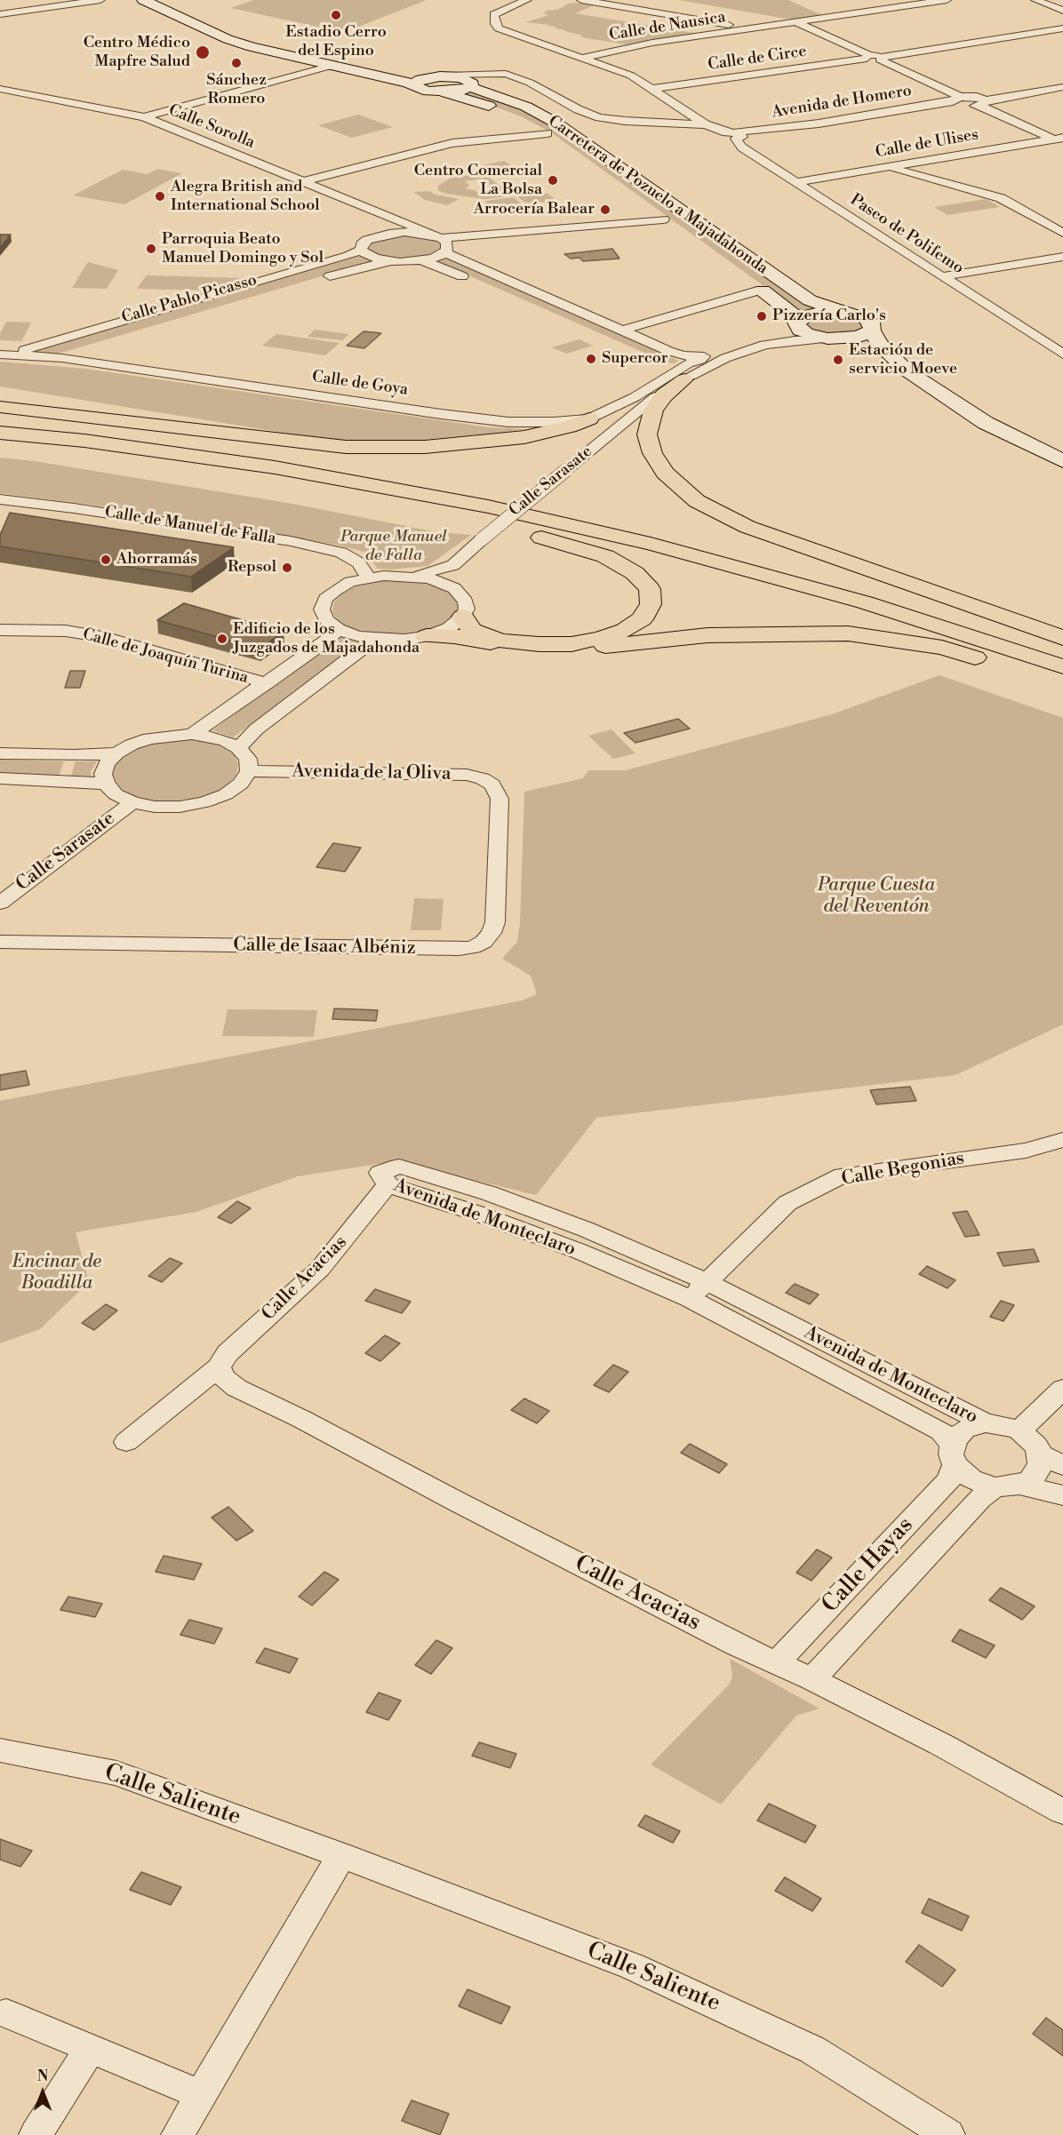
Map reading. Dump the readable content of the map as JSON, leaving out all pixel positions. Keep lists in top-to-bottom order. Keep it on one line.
{"streets":{"street":["Calle de Nausica","Calle de Circe","Avenida de Homero","Calle Sorolla","Calle de Ulises","Carretera de Pozuelo a Majadahonda","Paseo de Polifemo","Calle Pablo Picasso","Calle de Goya","Calle Sarasate","Calle de Manuel de Falla","Calle de Joaquín Turina","Avenida de la Oliva","Calle de Isaac Albéniz","Calle Begonias","Avenida de Monteclaro","Calle Acacias","Calle Hayas","Calle Saliente"]},"crossings":[["Avenida de Homero","Paseo de Polifemo"],["Calle Sorolla","Calle Pablo Picasso"],["Calle de Ulises","Paseo de Polifemo"],["Carretera de Pozuelo a Majadahonda","Calle Sarasate"],["Calle Pablo Picasso","Calle de Goya"],["Calle de Goya","Calle Sarasate"],["Avenida de la Oliva","Calle de Isaac Albéniz"],["Calle Begonias","Avenida de Monteclaro"],["Avenida de Monteclaro","Calle Acacias"],["Avenida de Monteclaro","Calle Hayas"],["Calle Acacias","Calle Hayas"]],"parks":["Parque Manuel de Falla","Parque Cuesta del Reventón","Encinar de Boadilla"],"places":["Estadio Cerro del Espino","Centro Médico Mapfre Salud","Sánchez Romero","Centro Comercial La Bolsa","Alegra British and International School","Arrocería Balear","Parroquia Beato Manuel Domingo y Sol","Pizzería Carlo's","Supercor","Estación de servicio Moeve","Ahorramás","Repsol","Edificio de los Juzgados de Majadahonda"],"north":"top"}
